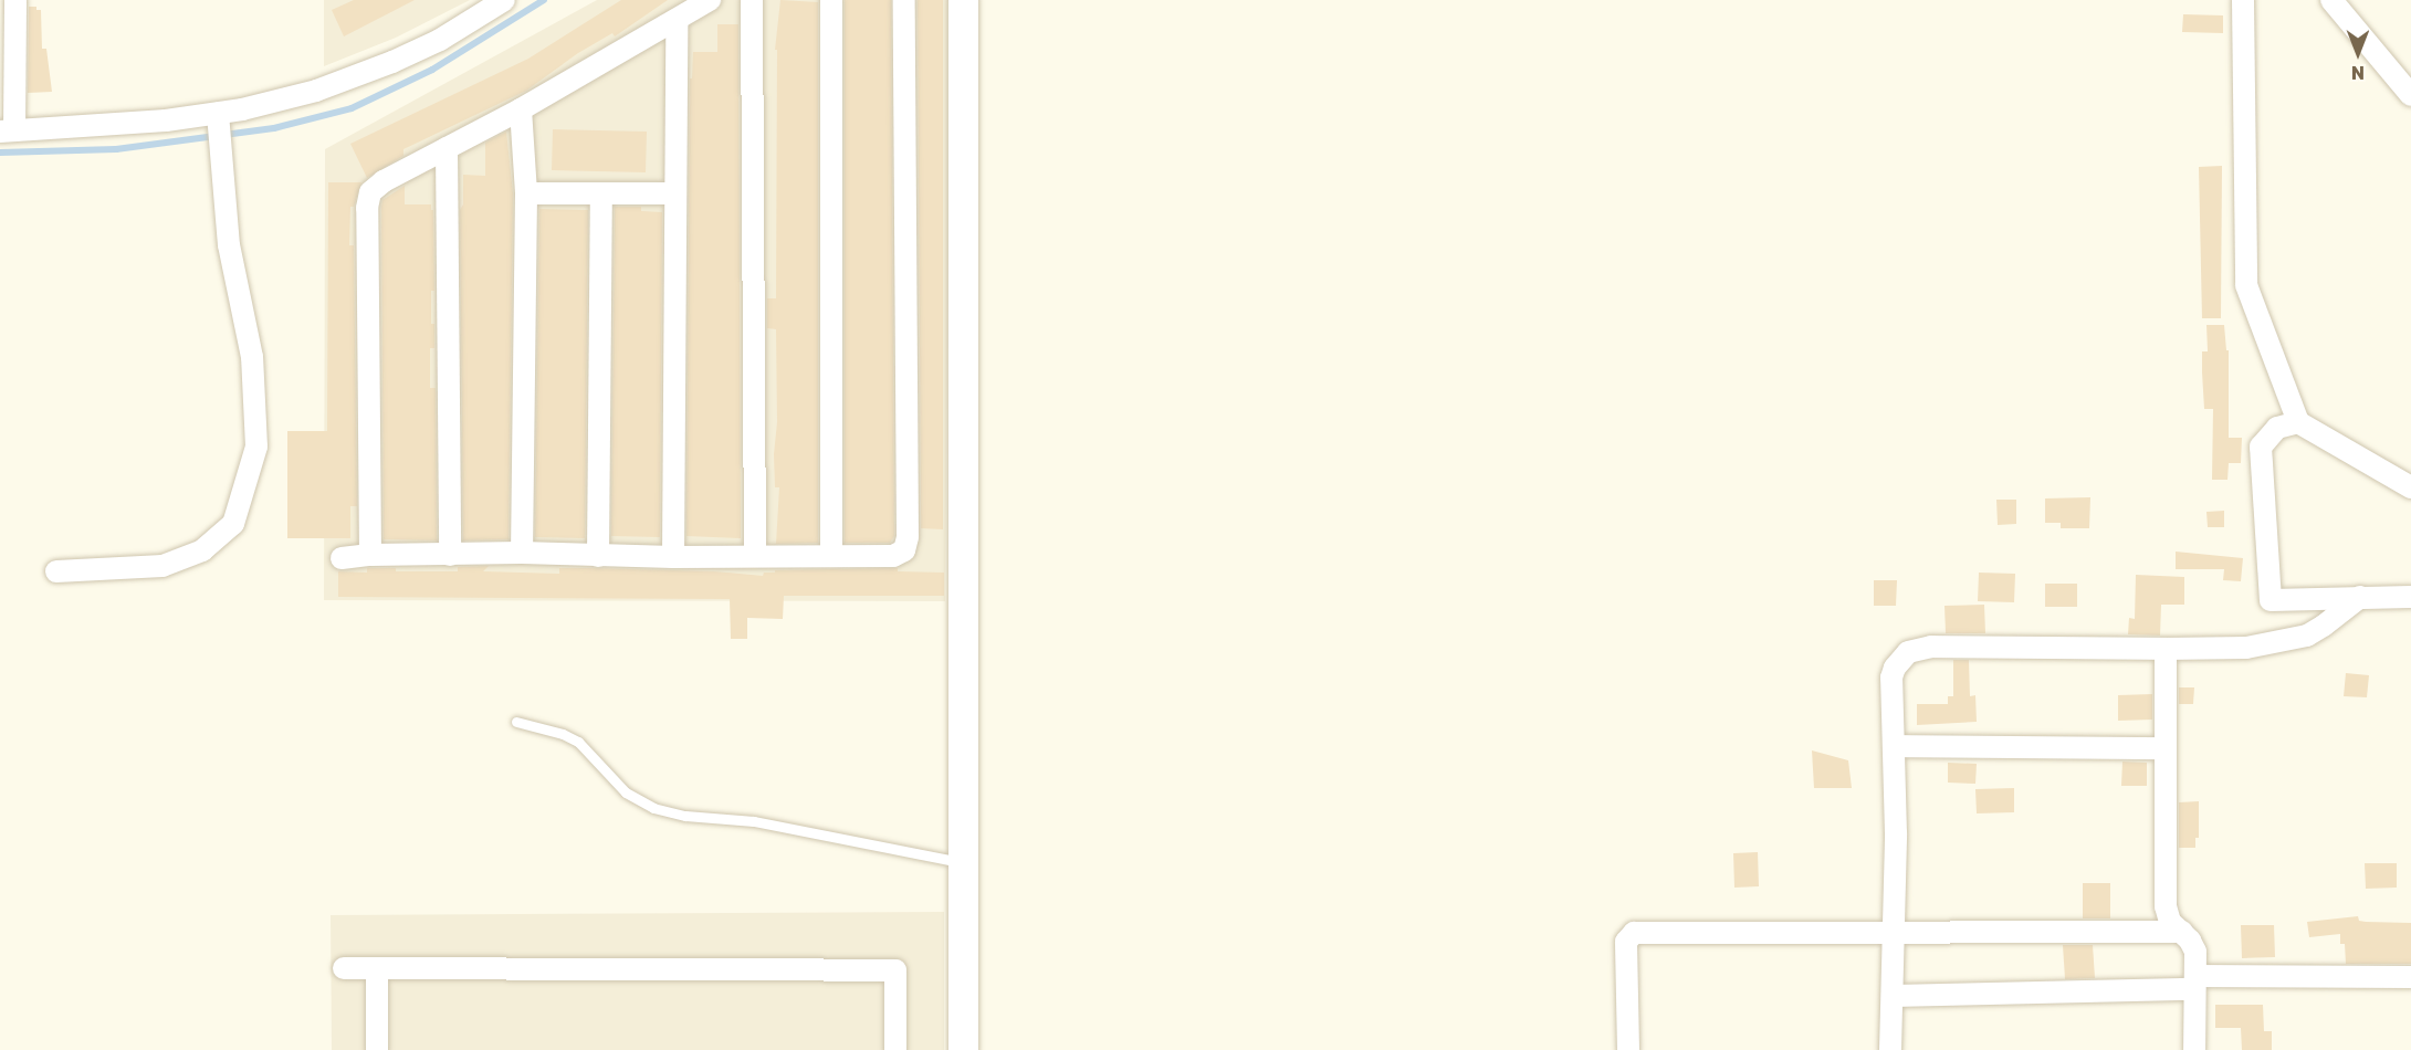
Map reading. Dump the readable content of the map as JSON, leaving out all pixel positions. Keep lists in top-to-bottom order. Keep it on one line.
{"north":"bottom"}
